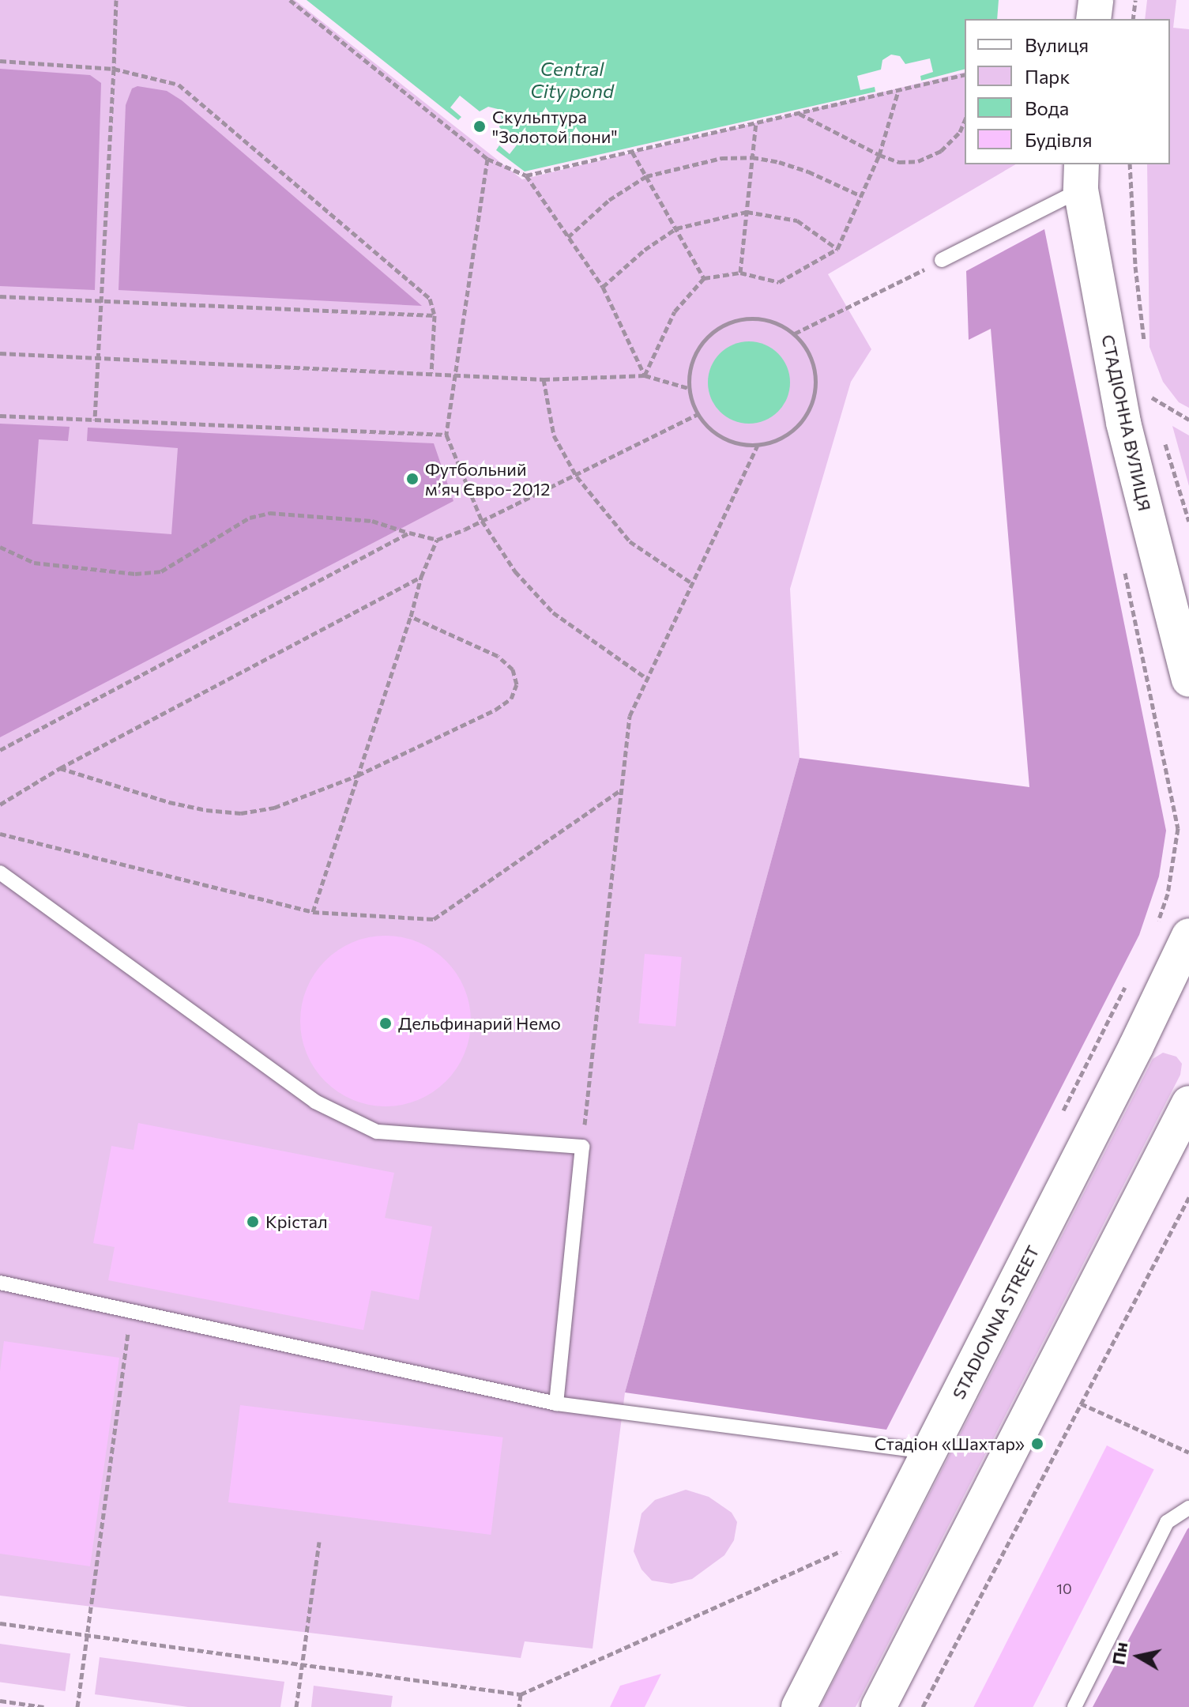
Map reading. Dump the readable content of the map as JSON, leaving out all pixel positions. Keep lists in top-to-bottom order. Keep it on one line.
{"streets":{"street":["СТАДІОННА ВУЛИЦЯ","STADIONNA STREET"]},"water":["Central City pond"],"places":["Скульптура \"Золотой пони\"","Футбольний мʼяч Євро-2012","Дельфинарий Немо","Крістал","Стадіон «Шахтар»"],"house_numbers":["10"],"legend":["Вулиця","Парк","Вода","Будівля"],"north":"left"}
